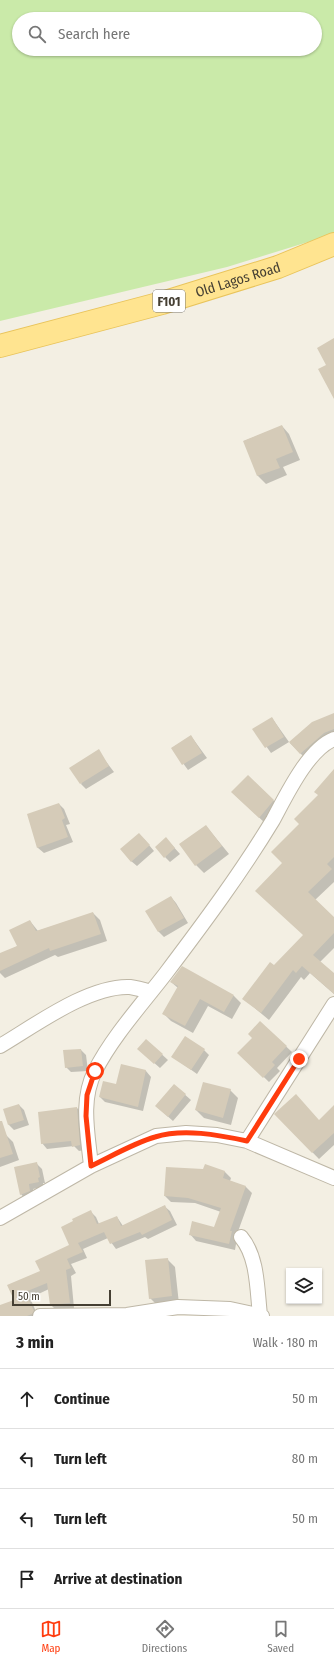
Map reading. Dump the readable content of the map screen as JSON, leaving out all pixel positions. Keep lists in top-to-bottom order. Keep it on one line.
{"streets":{"main road":["Old Lagos Road","F101"]},"scale_bar":"50 m","page":{"search":"Search here","scale":"50 m","heading":["3 min","Walk · 180 m"],"list":[["Continue","50 m"],["Turn left","80 m"],["Turn left","50 m"],"Arrive at destination"],"nav":["Map","Directions","Saved"]}}
